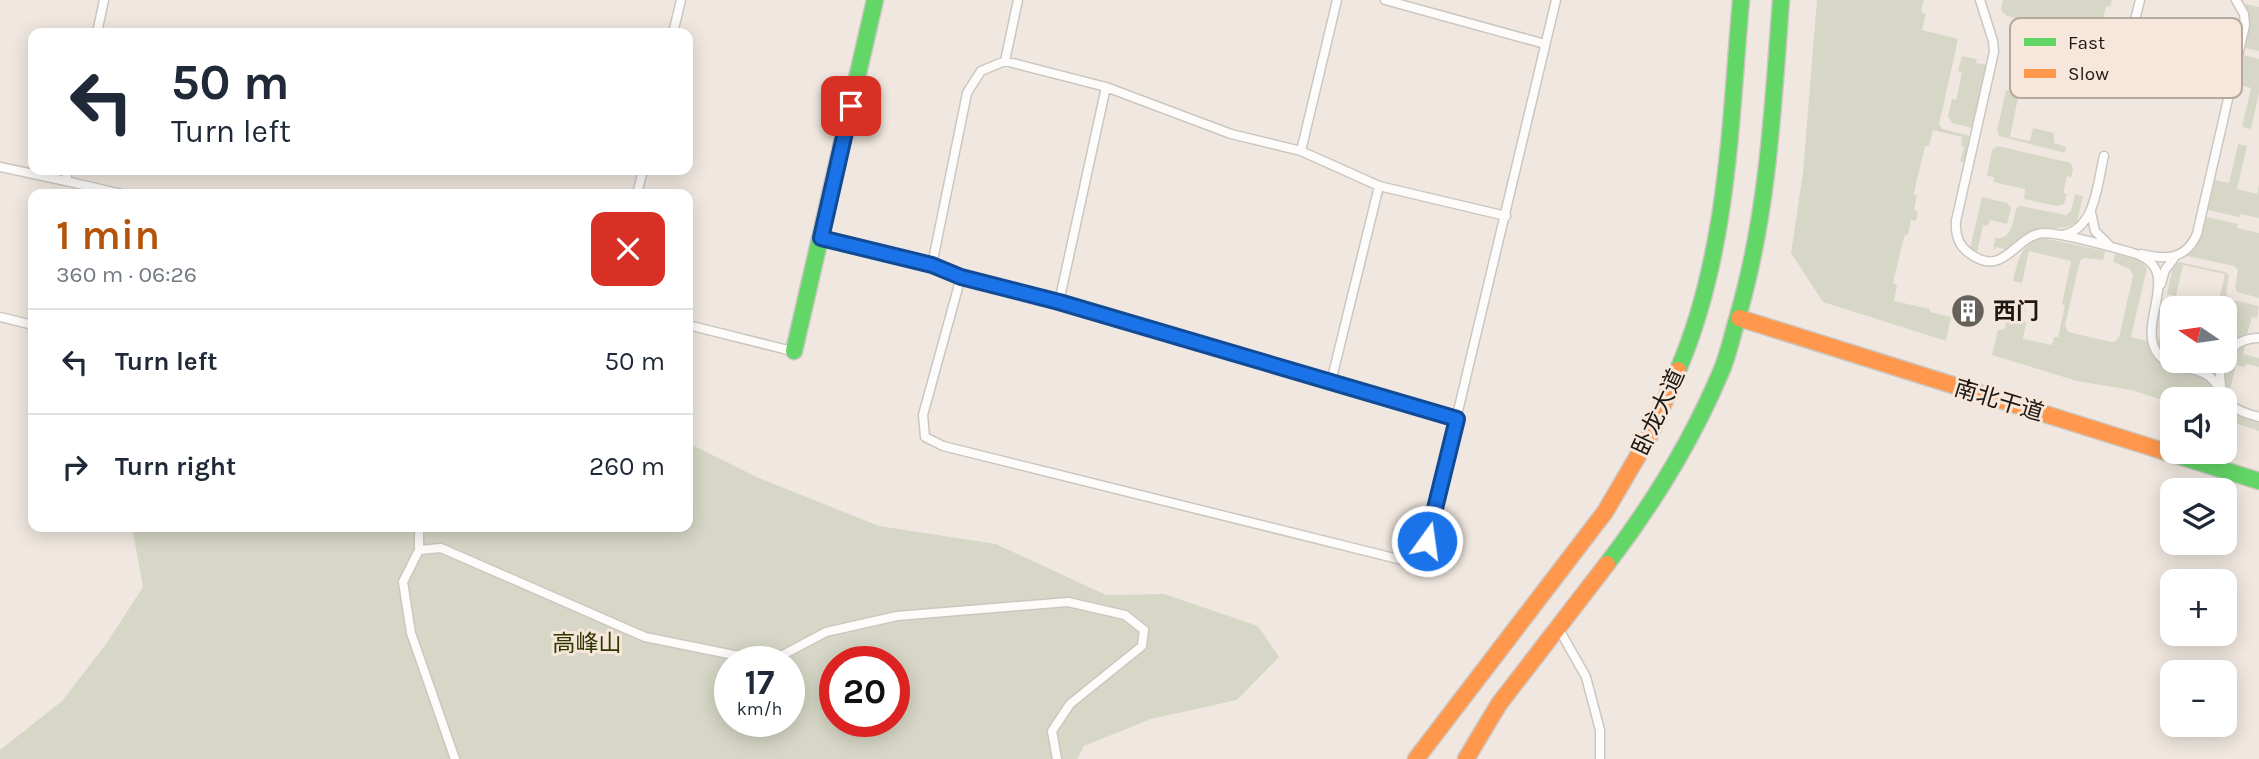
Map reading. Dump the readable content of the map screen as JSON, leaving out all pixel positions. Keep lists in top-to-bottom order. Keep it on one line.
{"streets":{"main road":["南北干道","卧龙大道"]},"crossings":[["南北干道","卧龙大道"]],"parks":["高峰山"],"places":{"building":["西门"]},"legend":["Fast","Slow"],"north":"left","page":{"turn":["50 m","Turn left"],"heading":["1 min","360 m · 06:26"],"map_buttons":["+","−"],"list":[{"name":"Turn left","value":"50 m"},{"name":"Turn right","value":"260 m"}],"speed":"17 km/h","limit":"20"}}
